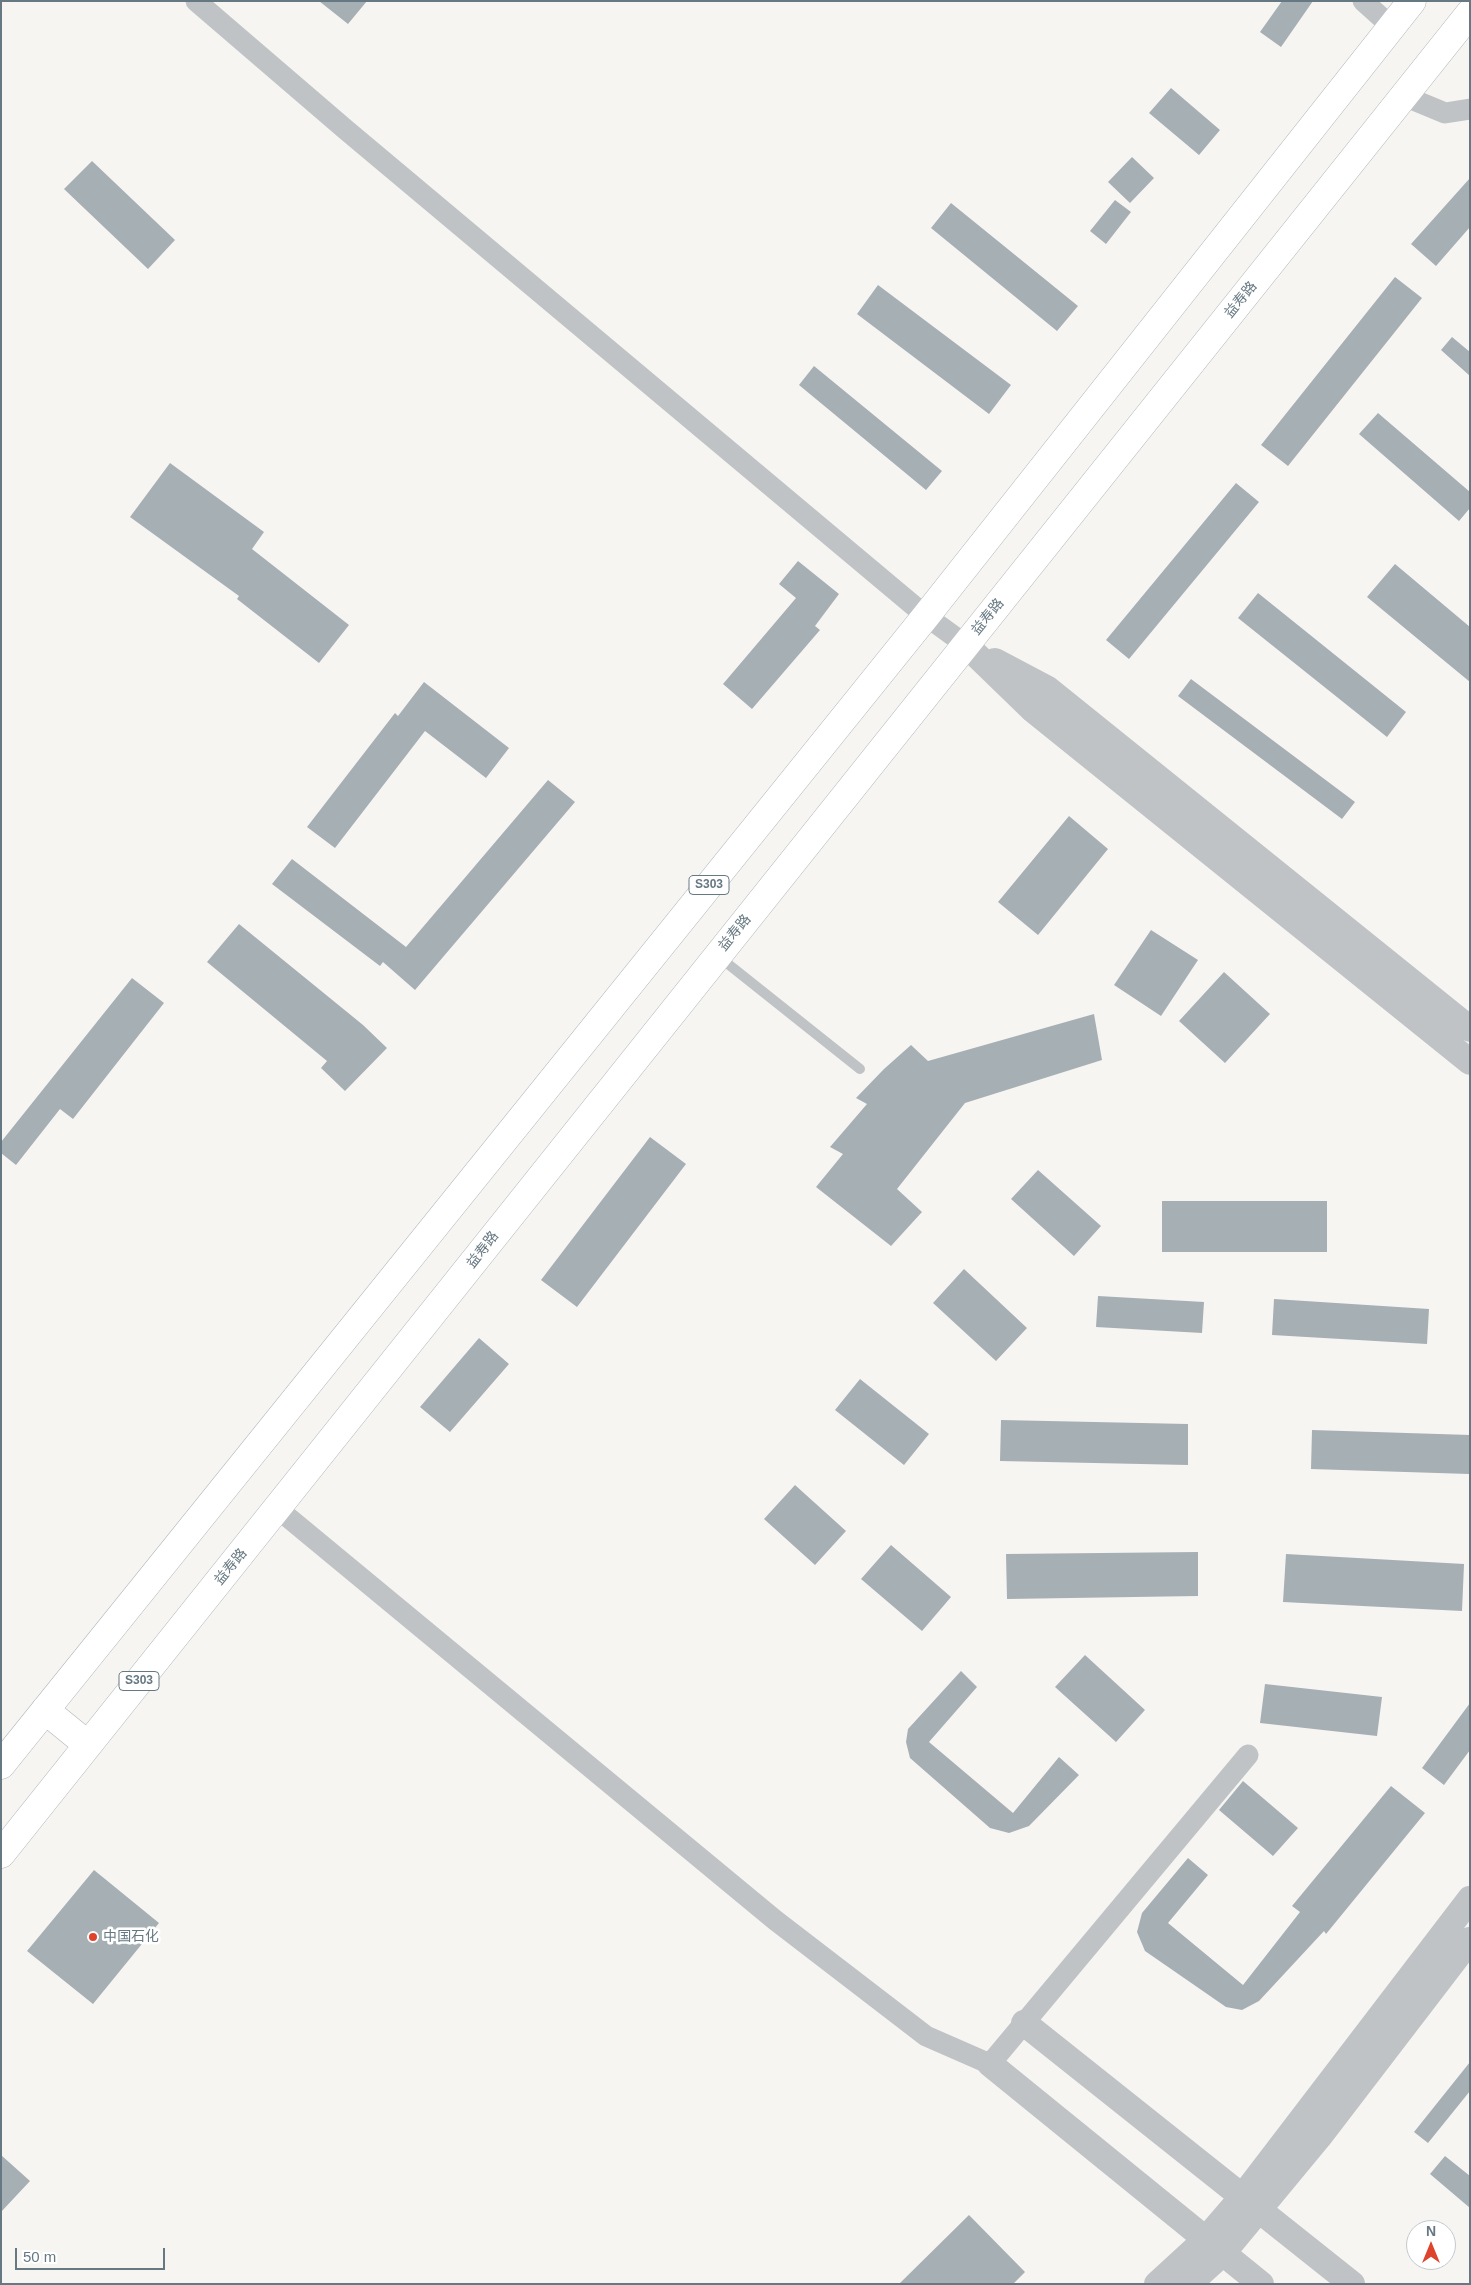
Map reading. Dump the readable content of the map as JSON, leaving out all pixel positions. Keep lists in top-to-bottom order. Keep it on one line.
{"streets":{"main road":["益寿路","S303"]},"places":["中国石化"],"scale_bar":"50 m","north":"top"}
